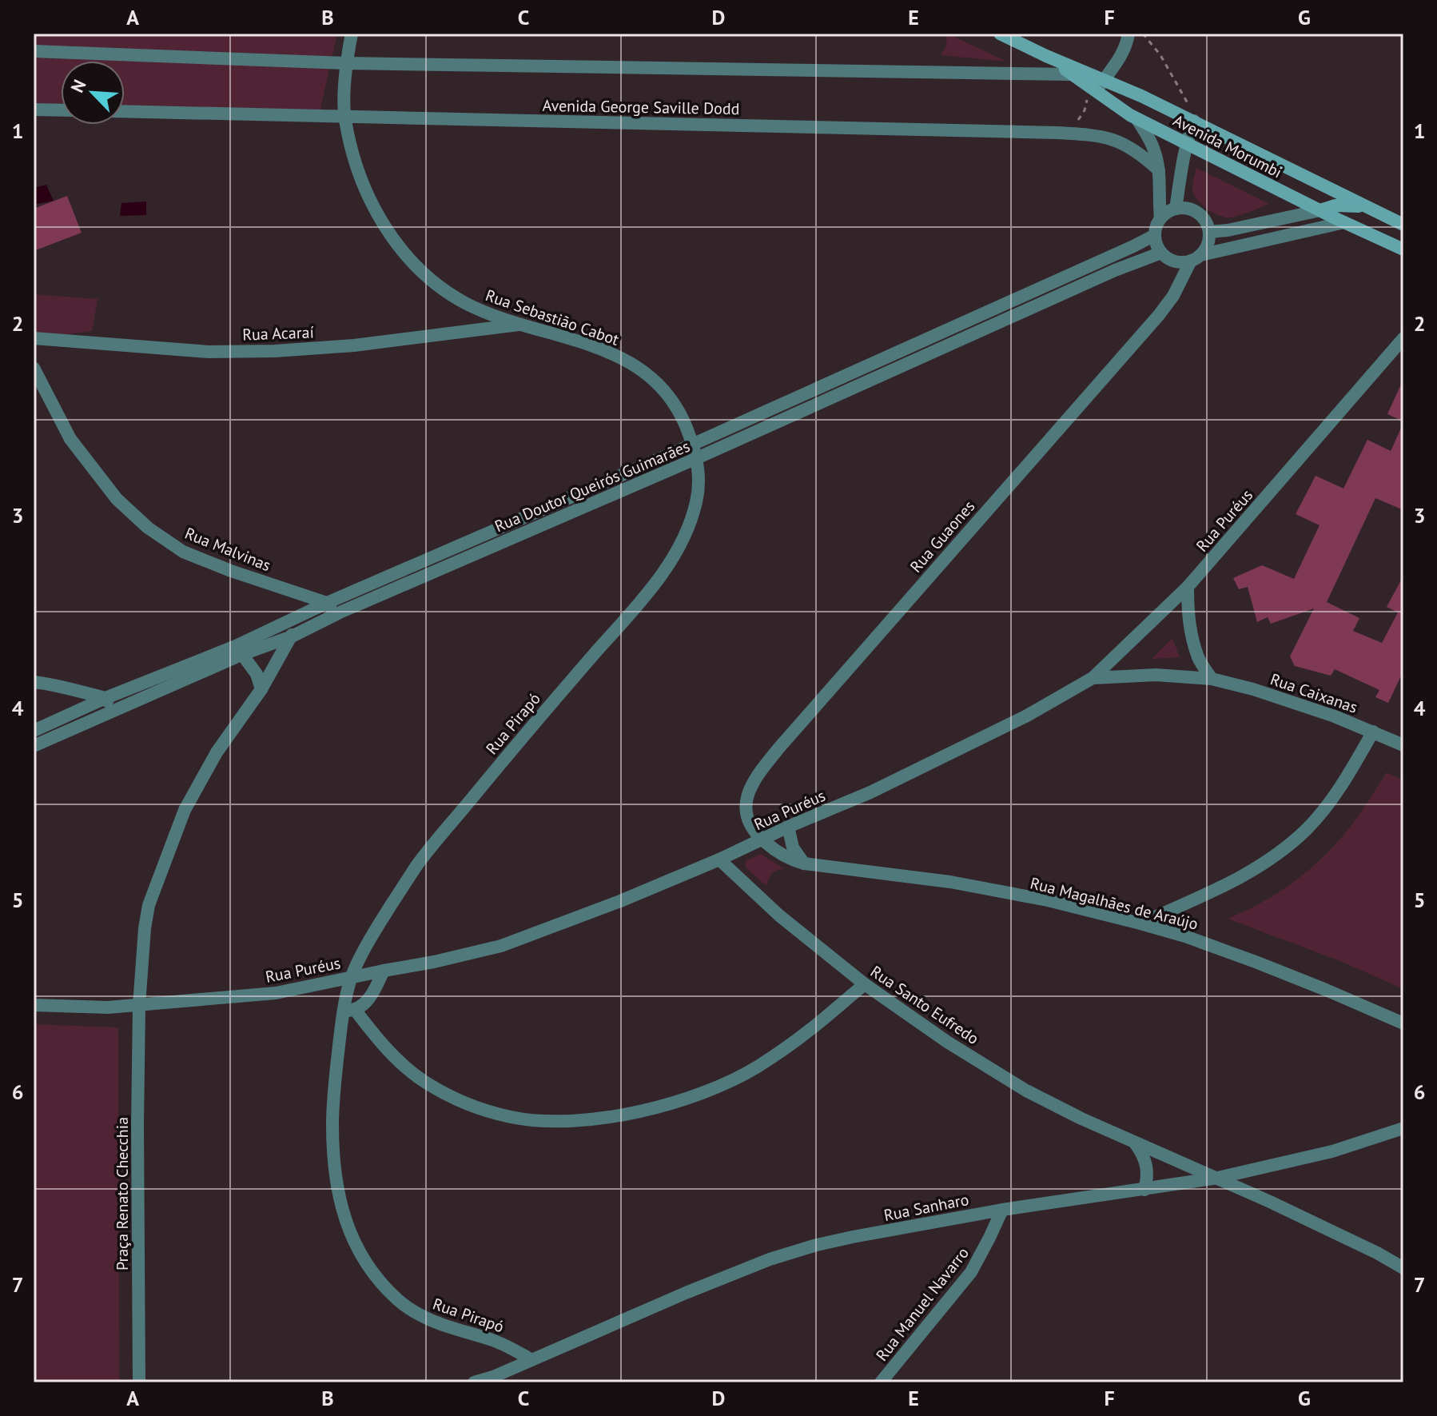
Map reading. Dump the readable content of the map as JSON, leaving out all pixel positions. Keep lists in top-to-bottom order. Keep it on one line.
{"streets":{"main road":["Avenida Morumbi"],"street":["Avenida George Saville Dodd","Rua Sebastião Cabot","Rua Acaraí","Rua Doutor Queirós Guimarães","Rua Puréus","Rua Guaones","Rua Malvinas","Rua Caixanas","Rua Pirapó","Rua Magalhães de Araújo","Rua Santo Eufredo","Praça Renato Checchia","Rua Sanharo","Rua Manuel Navarro"]},"crossings":[["Avenida George Saville Dodd","Rua Sebastião Cabot"],["Rua Sebastião Cabot","Rua Acaraí"],["Rua Sebastião Cabot","Rua Doutor Queirós Guimarães"],["Rua Sebastião Cabot","Rua Pirapó"],["Rua Doutor Queirós Guimarães","Rua Guaones"],["Rua Doutor Queirós Guimarães","Rua Malvinas"],["Rua Doutor Queirós Guimarães","Rua Pirapó"],["Rua Doutor Queirós Guimarães","Praça Renato Checchia"],["Rua Puréus","Rua Guaones"],["Rua Puréus","Rua Caixanas"],["Rua Puréus","Rua Pirapó"],["Rua Puréus","Rua Magalhães de Araújo"],["Rua Puréus","Rua Santo Eufredo"],["Rua Puréus","Praça Renato Checchia"],["Rua Guaones","Rua Magalhães de Araújo"],["Rua Pirapó","Rua Sanharo"],["Rua Santo Eufredo","Rua Sanharo"],["Rua Sanharo","Rua Manuel Navarro"]],"north":"top left","grid":{"columns":["A","B","C","D","E","F","G"],"rows":["1","2","3","4","5","6","7"]}}
